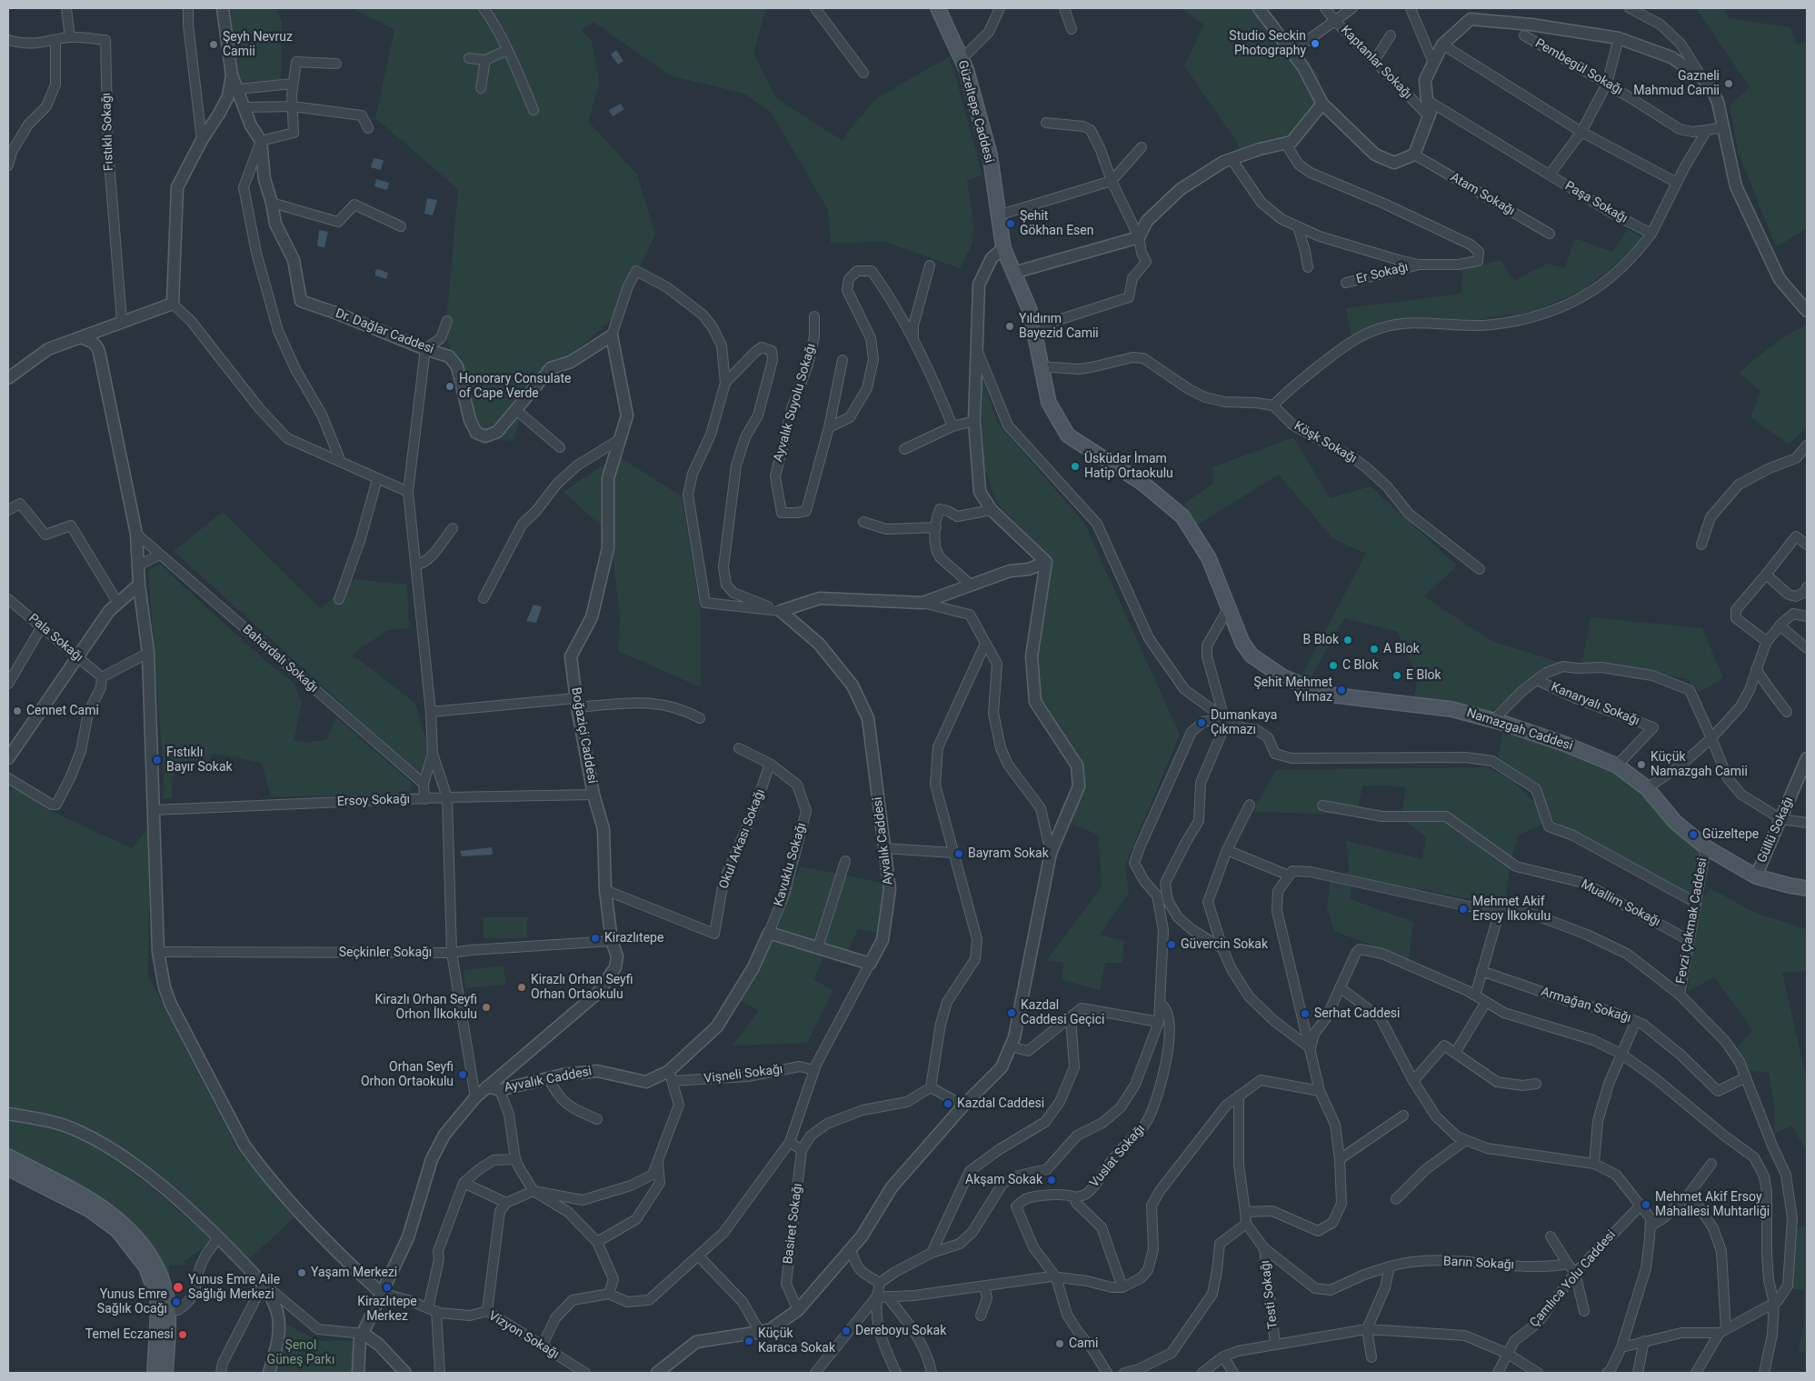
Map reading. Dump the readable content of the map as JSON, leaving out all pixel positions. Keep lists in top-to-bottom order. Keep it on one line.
{"streets":{"main road":["Güzeltepe Caddesi","Namazgah Caddesi"],"street":["Kaptanlar Sokağı","Pembegül Sokağı","Fıstıklı Sokağı","Atam Sokağı","Paşa Sokağı","Er Sokağı","Dr. Dağlar Caddesi","Ayvalık Suyolu Sokağı","Köşk Sokağı","Pala Sokağı","Bahardalı Sokağı","Kanaryalı Sokağı","Boğaziçi Caddesi","Ersoy Sokağı","Güllü Sokağı","Okul Arkası Sokağı","Ayvalık Caddesi","Kavuklu Sokağı","Muallim Sokağı","Fevzi Çakmak Caddesi","Seçkinler Sokağı","Armağan Sokağı","Vişneli Sokağı","Vuslat Sokağı","Basiret Sokağı","Barın Sokağı","Çamlıca Yolu Caddesi","Testi Sokağı","Vizyon Sokağı"]},"crossings":[["Güzeltepe Caddesi","Namazgah Caddesi"],["Dr. Dağlar Caddesi","Boğaziçi Caddesi"],["Kanaryalı Sokağı","Namazgah Caddesi"],["Kanaryalı Sokağı","Güllü Sokağı"],["Namazgah Caddesi","Güllü Sokağı"],["Namazgah Caddesi","Fevzi Çakmak Caddesi"],["Boğaziçi Caddesi","Ersoy Sokağı"],["Boğaziçi Caddesi","Okul Arkası Sokağı"],["Boğaziçi Caddesi","Ayvalık Caddesi"],["Boğaziçi Caddesi","Seçkinler Sokağı"],["Boğaziçi Caddesi","Vizyon Sokağı"],["Okul Arkası Sokağı","Kavuklu Sokağı"],["Ayvalık Caddesi","Kavuklu Sokağı"],["Ayvalık Caddesi","Vişneli Sokağı"],["Muallim Sokağı","Fevzi Çakmak Caddesi"],["Barın Sokağı","Testi Sokağı"]],"parks":["Şenol Güneş Parkı"],"places":["Studio Seckin Photography","Şeyh Nevruz Camii","Gazneli Mahmud Camii","Şehit Gökhan Esen","Yıldırım Bayezid Camii","Honorary Consulate of Cape Verde","Üsküdar İmam Hatip Ortaokulu","B Blok","A Blok","C Blok","E Blok","Şehit Mehmet Yılmaz","Cennet Cami","Dumankaya Çıkmazı","Fıstıklı Bayır Sokak","Küçük Namazgah Camii","Güzeltepe","Bayram Sokak","Mehmet Akif Ersoy İlkokulu","Kirazlıtepe","Güvercin Sokak","Kirazlı Orhan Seyfi Orhan Ortaokulu","Kirazlı Orhan Seyfi Orhon İlkokulu","Kazdal Caddesi Geçici","Serhat Caddesi","Orhan Seyfi Orhon Ortaokulu","Kazdal Caddesi","Akşam Sokak","Mehmet Akif Ersoy Mahallesi Muhtarliği","Yaşam Merkezi","Yunus Emre Aile Sağlığı Merkezi","Kirazlıtepe Merkez","Yunus Emre Sağlık Ocağı","Dereboyu Sokak","Temel Eczanesi","Küçük Karaca Sokak","Cami"]}
